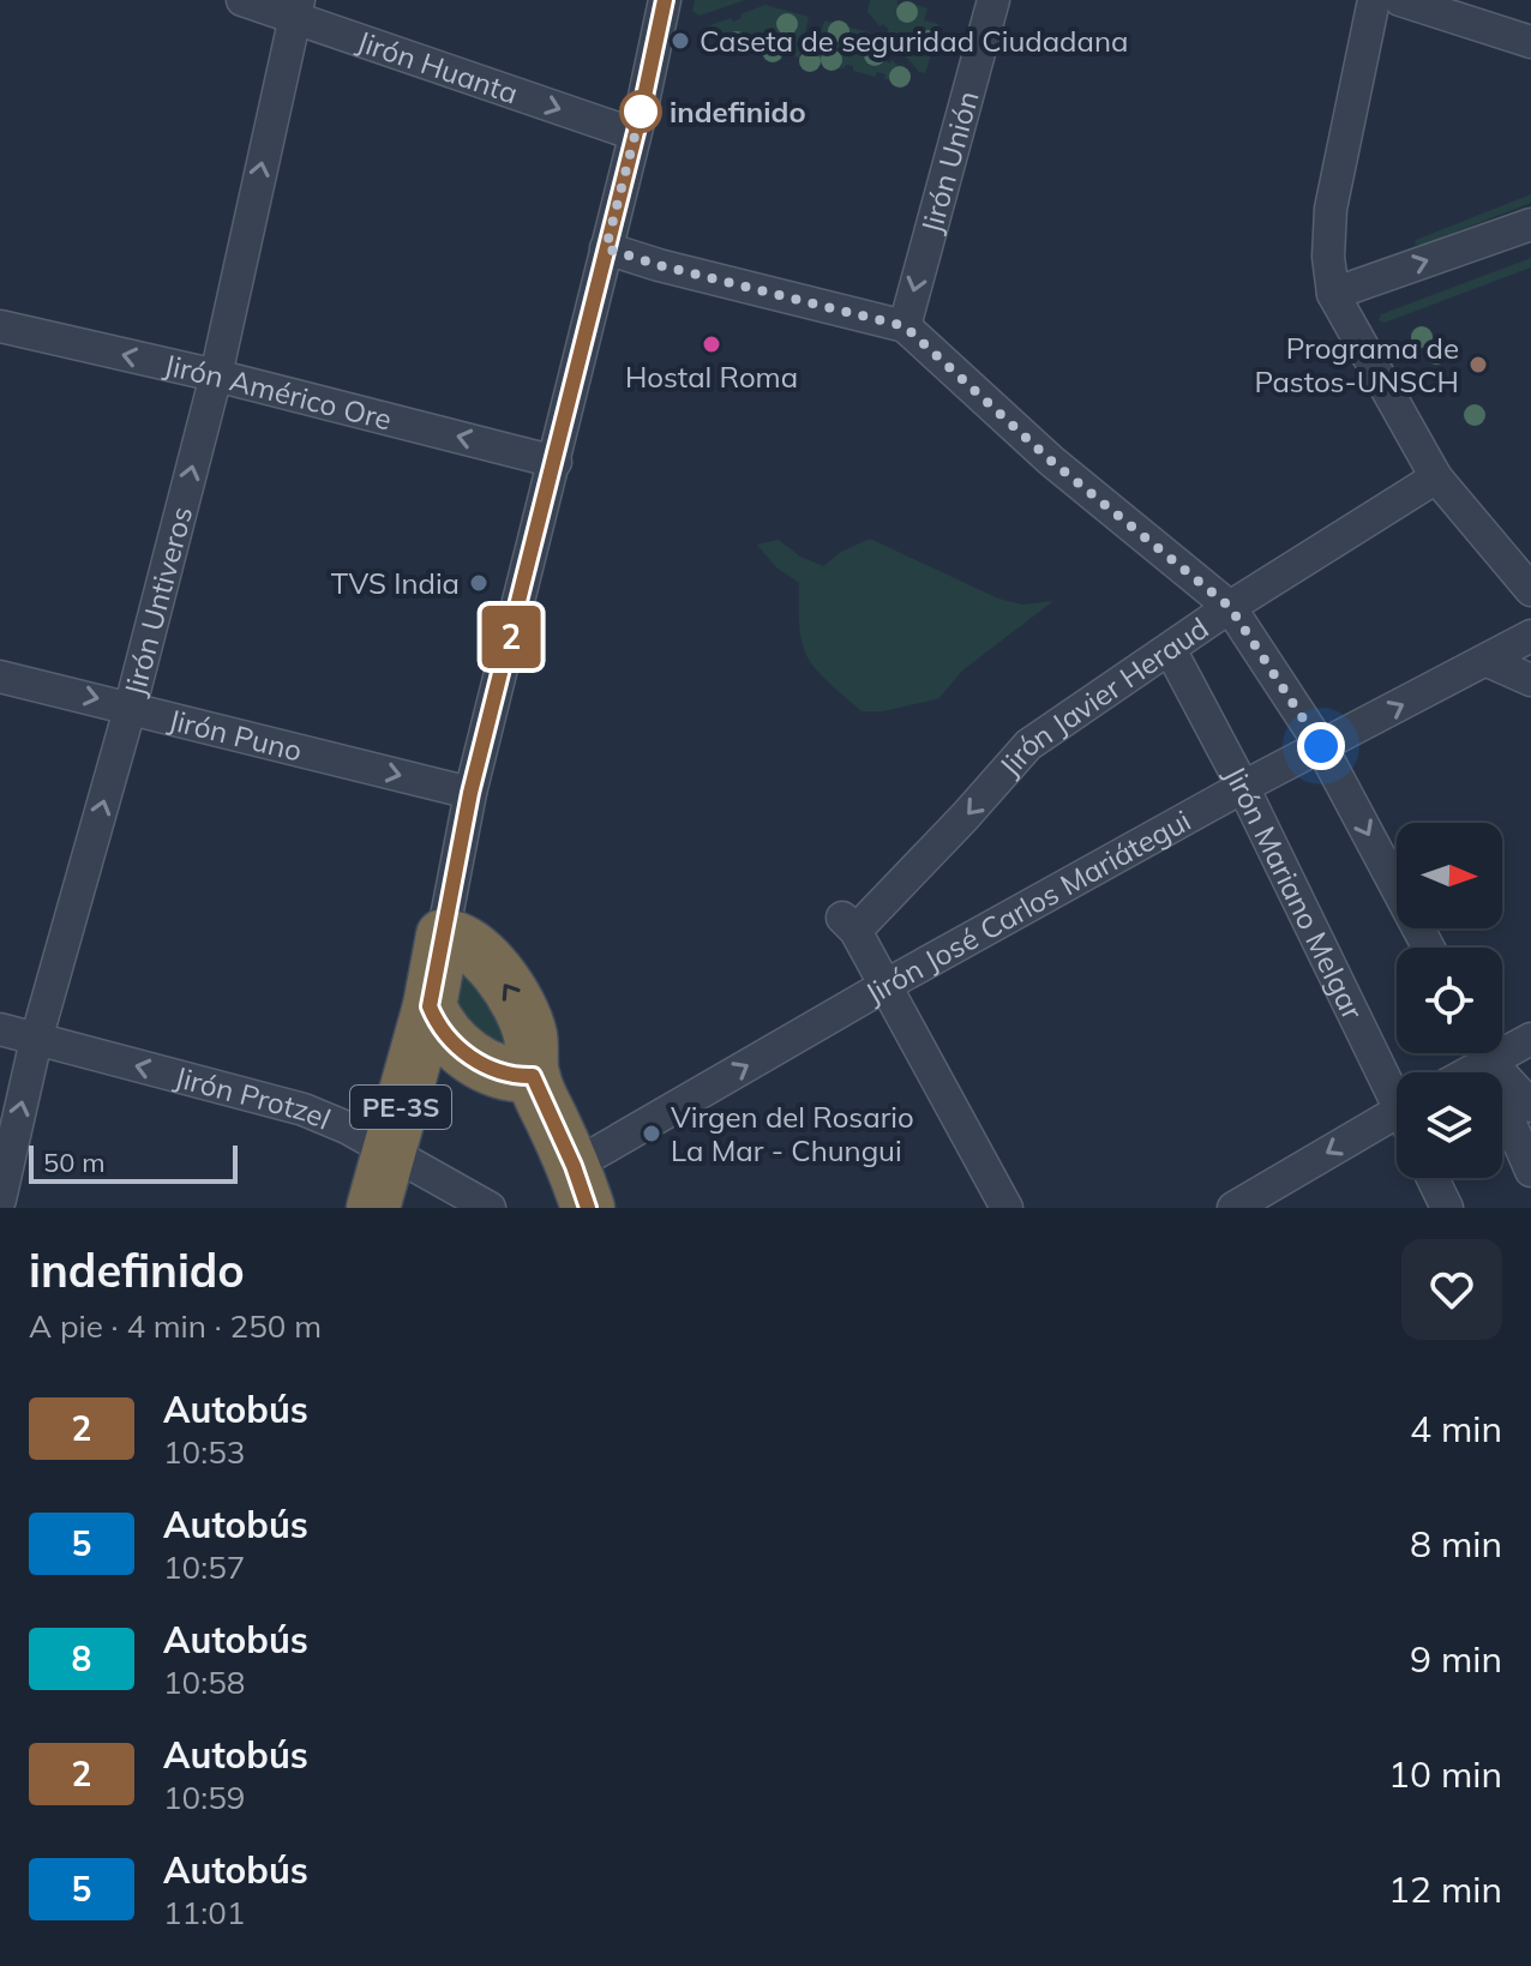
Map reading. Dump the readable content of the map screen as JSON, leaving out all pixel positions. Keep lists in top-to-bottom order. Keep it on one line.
{"streets":{"highway":["PE-3S"],"street":["Jirón Huanta","Jirón Unión","Jirón Américo Ore","Jirón Untiveros","Jirón Javier Heraud","Jirón Puno","Jirón Mariano Melgar","Jirón José Carlos Mariátegui","Jirón Protzel"]},"crossings":[["Jirón Huanta","Jirón Untiveros"],["Jirón Américo Ore","Jirón Untiveros"],["Jirón Untiveros","Jirón Puno"],["Jirón Untiveros","Jirón Protzel"],["Jirón Javier Heraud","Jirón Mariano Melgar"],["Jirón Javier Heraud","Jirón José Carlos Mariátegui"],["Jirón Mariano Melgar","Jirón José Carlos Mariátegui"],["Jirón Protzel","PE-3S"]],"one_way":["Jirón Huanta","Jirón Unión","Jirón Américo Ore","Jirón Untiveros","Jirón Javier Heraud","Jirón Puno","Jirón José Carlos Mariátegui","Jirón Protzel"],"places":["Caseta de seguridad Ciudadana","indefinido","Hostal Roma","Programa de Pastos-UNSCH","TVS India","Virgen del Rosario La Mar - Chungui"],"lines":["bus line 2"],"scale_bar":"50 m","north":"right","page":{"on_map":"2","scale":"50 m","heading":["indefinido","A pie · 4 min · 250 m"],"list":[{"mark":"2","name":"Autobús","note":"10:53","value":"4 min"},{"mark":"5","name":"Autobús","note":"10:57","value":"8 min"},{"mark":"8","name":"Autobús","note":"10:58","value":"9 min"},{"mark":"2","name":"Autobús","note":"10:59","value":"10 min"},{"mark":"5","name":"Autobús","note":"11:01","value":"12 min"}]}}
